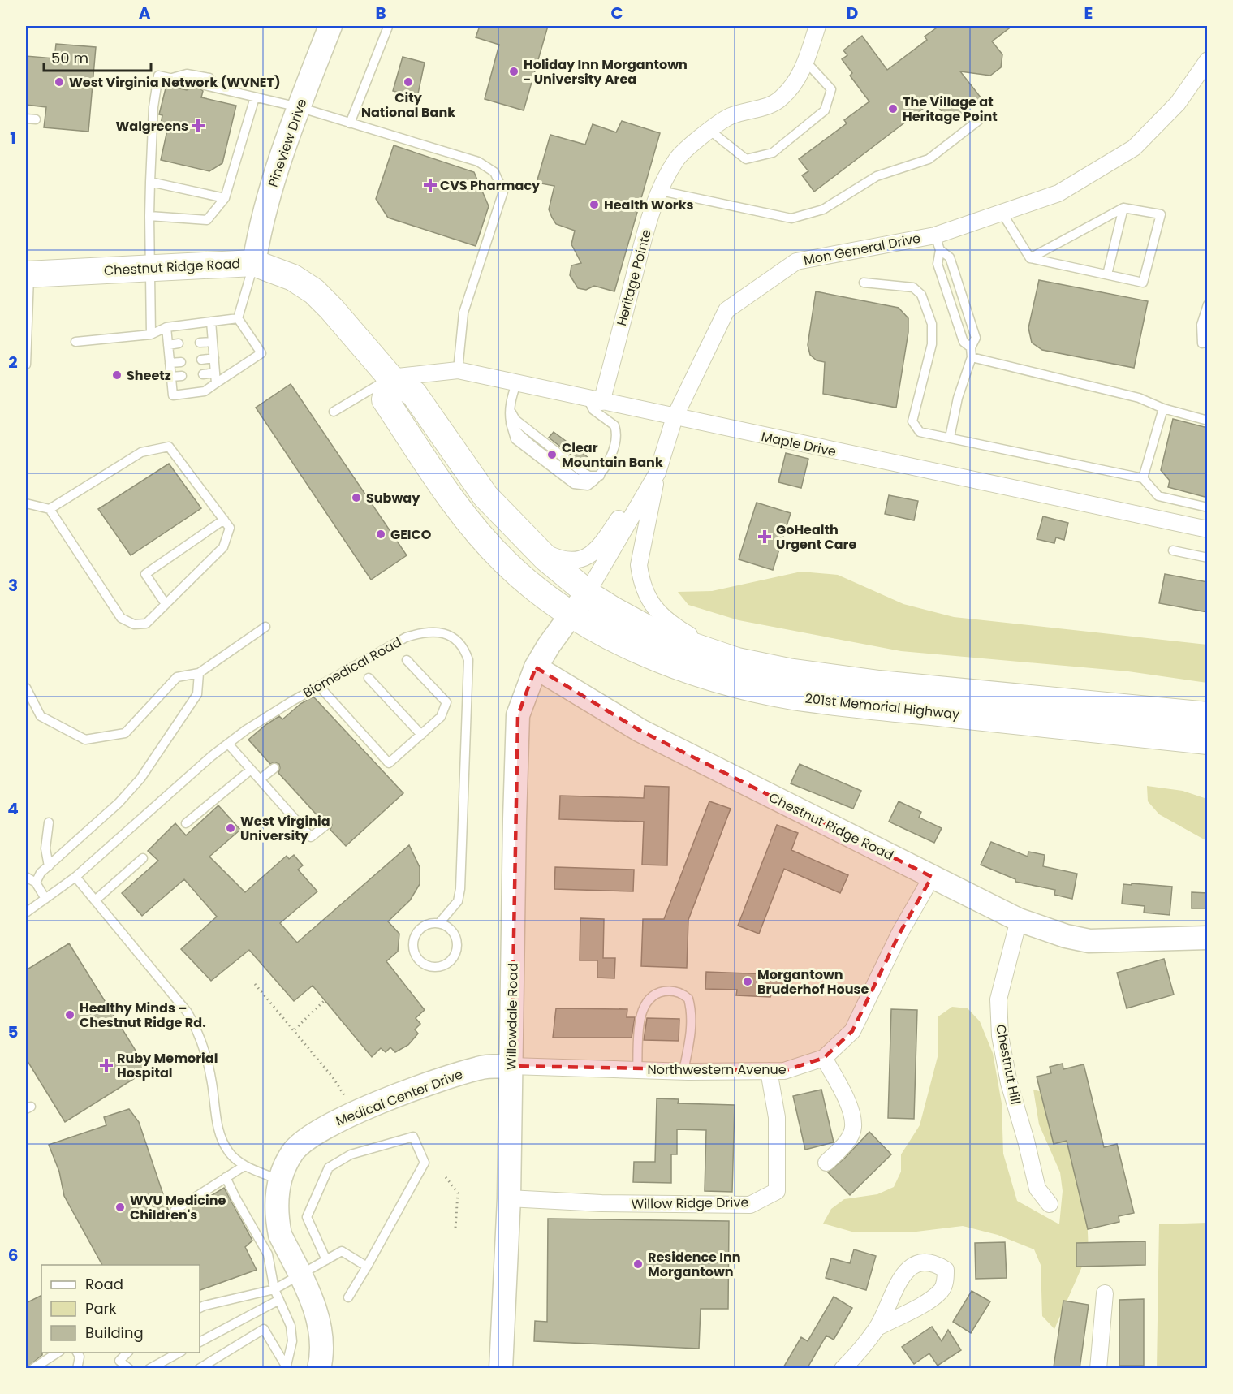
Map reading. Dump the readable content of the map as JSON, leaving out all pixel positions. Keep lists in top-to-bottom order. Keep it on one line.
{"streets":{"main road":["Chestnut Ridge Road","201st Memorial Highway"],"street":["Pineview Drive","Mon General Drive","Heritage Pointe","Maple Drive","Willowdale Road","Chestnut Hill","Northwestern Avenue","Medical Center Drive","Willow Ridge Drive"],"lane":["Biomedical Road"]},"crossings":[["Pineview Drive","Chestnut Ridge Road"],["Mon General Drive","Chestnut Ridge Road"],["Mon General Drive","Maple Drive"],["Mon General Drive","201st Memorial Highway"],["Chestnut Ridge Road","Maple Drive"],["Chestnut Ridge Road","201st Memorial Highway"],["Chestnut Ridge Road","Willowdale Road"],["Chestnut Ridge Road","Chestnut Hill"],["Chestnut Ridge Road","Northwestern Avenue"],["Heritage Pointe","Maple Drive"],["Willowdale Road","Northwestern Avenue"],["Willowdale Road","Medical Center Drive"],["Willowdale Road","Willow Ridge Drive"],["Northwestern Avenue","Medical Center Drive"],["Northwestern Avenue","Willow Ridge Drive"]],"places":{"other":["Holiday Inn Morgantown - University Area","West Virginia Network (WVNET)","City National Bank","The Village at Heritage Point","Health Works","Sheetz","Clear Mountain Bank","Subway","GEICO","West Virginia University","Morgantown Bruderhof House","Healthy Minds – Chestnut Ridge Rd.","WVU Medicine Children's","Residence Inn Morgantown"],"health":["Walgreens","CVS Pharmacy","GoHealth Urgent Care","Ruby Memorial Hospital"]},"legend":["Road","Park","Building"],"scale_bar":"50 m","grid":{"columns":["A","B","C","D","E"],"rows":["1","2","3","4","5","6"]}}
